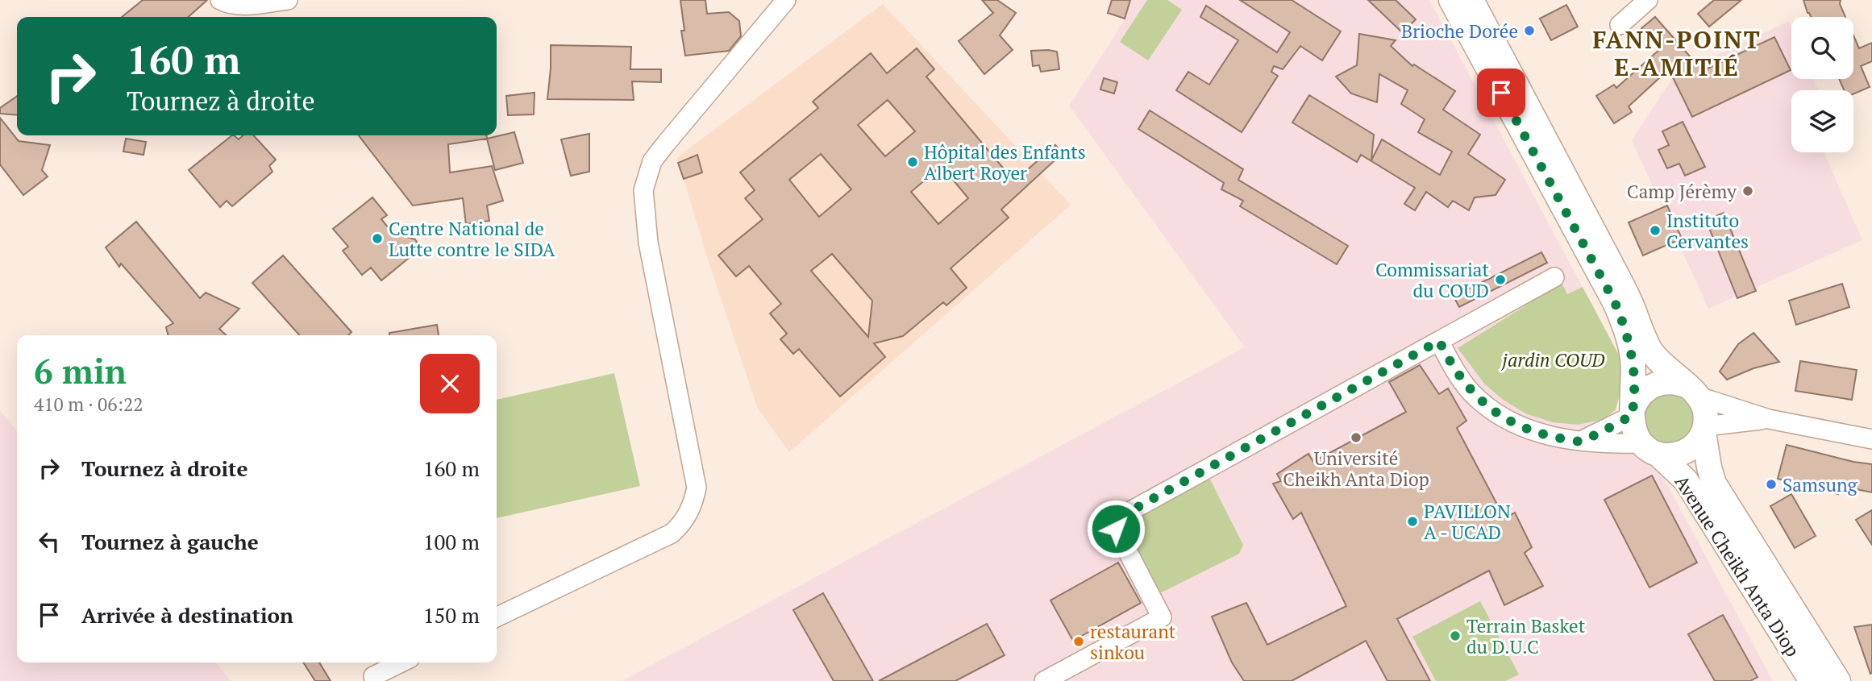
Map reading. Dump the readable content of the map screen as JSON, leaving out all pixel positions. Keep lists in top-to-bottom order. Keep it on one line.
{"streets":{"main road":["Avenue Cheikh Anta Diop"]},"districts":["FANN-POINT E-AMITIÉ"],"parks":["jardin COUD"],"places":["Brioche Dorée","Hôpital des Enfants Albert Royer","Camp Jérèmy","Instituto Cervantes","Centre National de Lutte contre le SIDA","Commissariat du COUD","Université Cheikh Anta Diop","Samsung","PAVILLON A - UCAD","Terrain Basket du D.U.C","restaurant sinkou"],"page":{"turn":["160 m","Tournez à droite"],"heading":["6 min","410 m · 06:22"],"list":[{"name":"Tournez à droite","value":"160 m"},{"name":"Tournez à gauche","value":"100 m"},{"name":"Arrivée à destination","value":"150 m"}]}}
